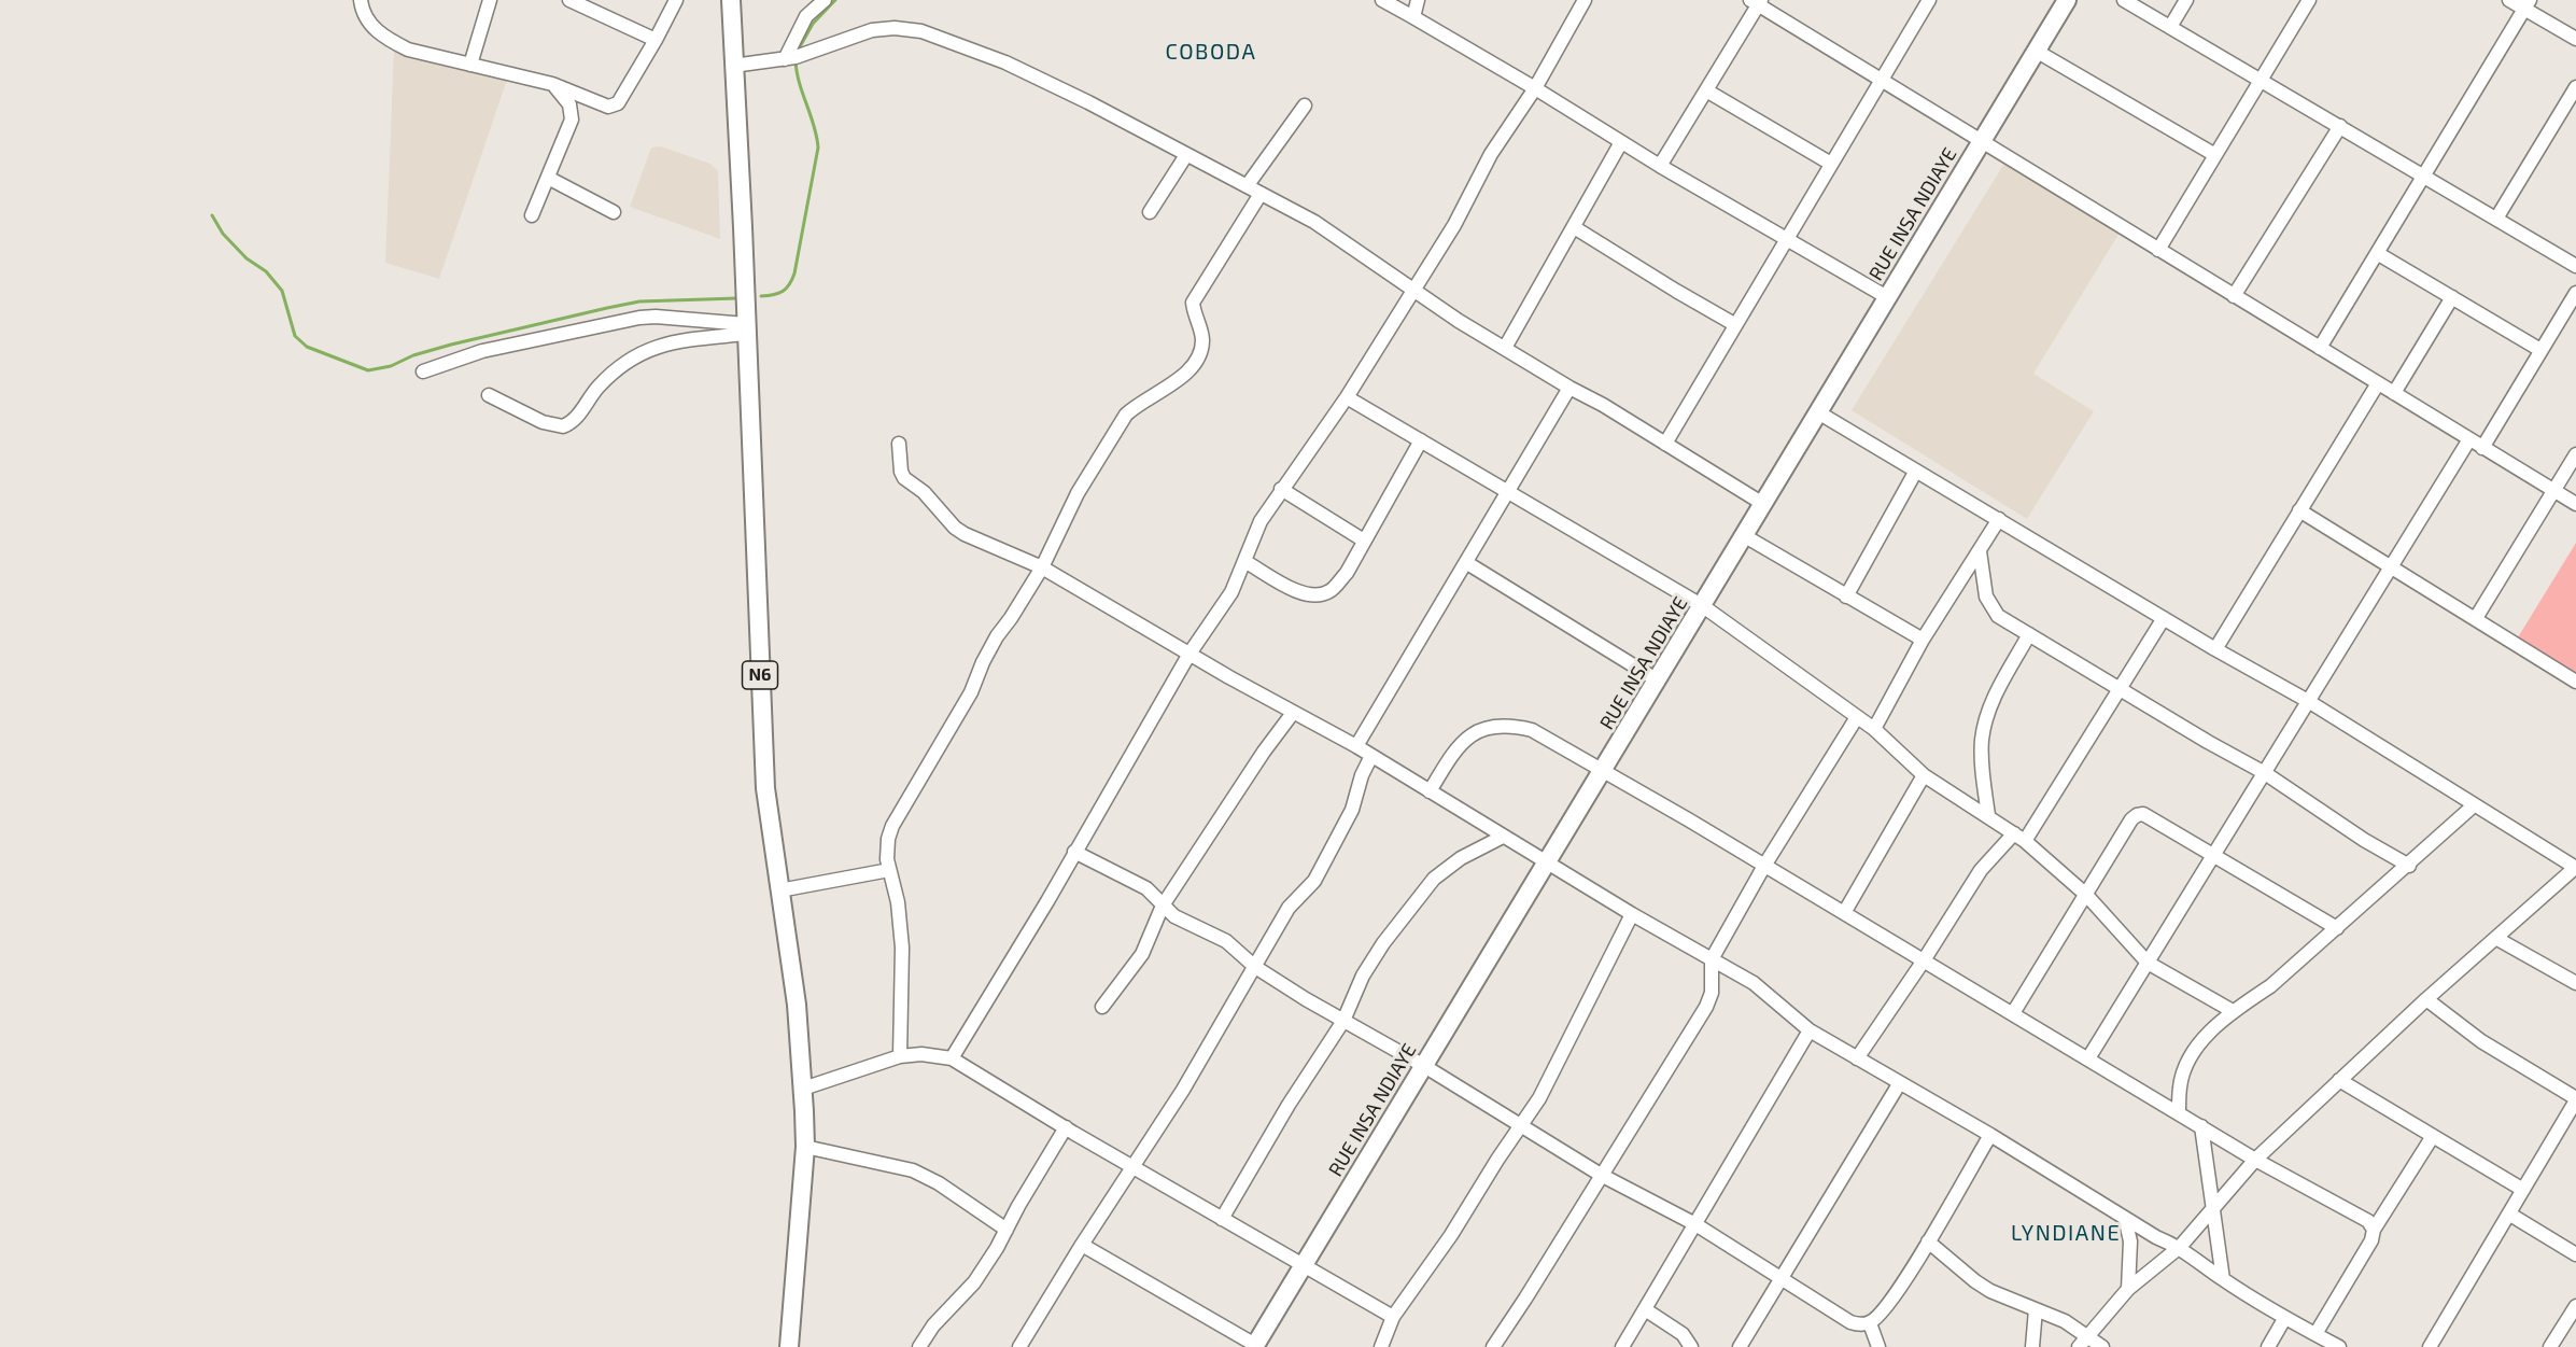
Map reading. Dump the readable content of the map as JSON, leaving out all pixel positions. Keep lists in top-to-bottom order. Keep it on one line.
{"streets":{"main road":["RUE INSA NDIAYE","N6"]},"districts":["COBODA","LYNDIANE"]}
